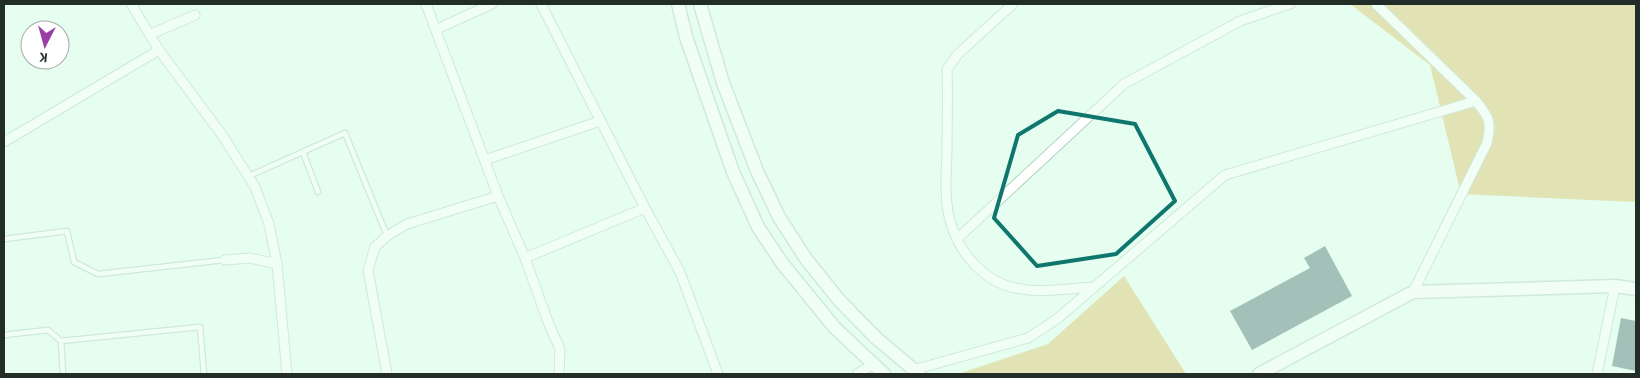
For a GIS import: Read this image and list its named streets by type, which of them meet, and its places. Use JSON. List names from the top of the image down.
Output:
{
  "north": "bottom"
}
